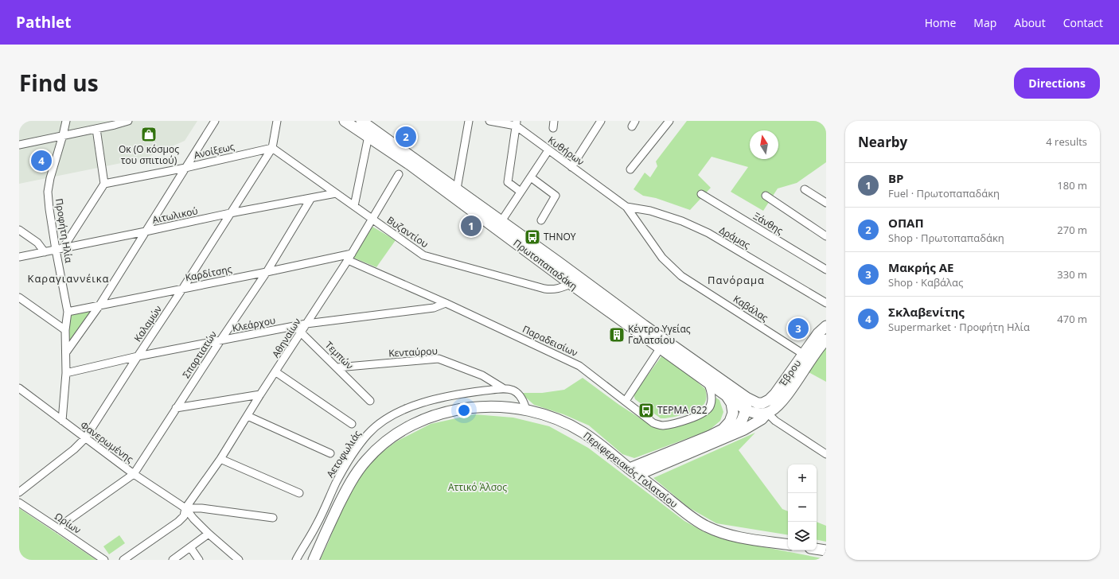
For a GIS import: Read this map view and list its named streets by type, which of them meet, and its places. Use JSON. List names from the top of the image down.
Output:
{
  "streets": {
    "main road": ["Πρωτοπαπαδάκη", "Έβρου", "Περιφερειακός Γαλατσίου"],
    "street": [
      "Ανοίξεως",
      "Κυθήρων",
      "Αιτωλικού",
      "Ξάνθης",
      "Προφήτη Ηλία",
      "Βυζαντίου",
      "Δράμας",
      "Καρδίτσης",
      "Καβάλας",
      "Καλαμών",
      "Κλεάρχου",
      "Αθηναίων",
      "Παραδεισίων",
      "Κενταύρου",
      "Σπαρτιατών",
      "Τεμπών",
      "Φανερωμένης",
      "Αετοφωλιάς",
      "Ωρίων"
    ]
  },
  "crossings": [
    ["Ανοίξεως", "Βυζαντίου"],
    ["Ανοίξεως", "Καλαμών"],
    ["Κυθήρων", "Δράμας"],
    ["Κυθήρων", "Καβάλας"],
    ["Αιτωλικού", "Προφήτη Ηλία"],
    ["Αιτωλικού", "Βυζαντίου"],
    ["Αιτωλικού", "Καλαμών"],
    ["Αιτωλικού", "Σπαρτιατών"],
    ["Προφήτη Ηλία", "Καρδίτσης"],
    ["Προφήτη Ηλία", "Κλεάρχου"],
    ["Προφήτη Ηλία", "Φανερωμένης"],
    ["Βυζαντίου", "Πρωτοπαπαδάκη"],
    ["Βυζαντίου", "Καλαμών"],
    ["Βυζαντίου", "Αθηναίων"],
    ["Δράμας", "Καβάλας"],
    ["Πρωτοπαπαδάκη", "Παραδεισίων"],
    ["Πρωτοπαπαδάκη", "Έβρου"],
    ["Καρδίτσης", "Καλαμών"],
    ["Καρδίτσης", "Αθηναίων"],
    ["Καρδίτσης", "Παραδεισίων"],
    ["Καρδίτσης", "Σπαρτιατών"],
    ["Καβάλας", "Έβρου"],
    ["Καλαμών", "Κλεάρχου"],
    ["Καλαμών", "Φανερωμένης"],
    ["Κλεάρχου", "Αθηναίων"],
    ["Κλεάρχου", "Παραδεισίων"],
    ["Κλεάρχου", "Σπαρτιατών"],
    ["Κλεάρχου", "Τεμπών"],
    ["Αθηναίων", "Παραδεισίων"],
    ["Αθηναίων", "Τεμπών"],
    ["Αθηναίων", "Φανερωμένης"],
    ["Κενταύρου", "Τεμπών"],
    ["Κενταύρου", "Αετοφωλιάς"],
    ["Σπαρτιατών", "Φανερωμένης"],
    ["Έβρου", "Περιφερειακός Γαλατσίου"],
    ["Αετοφωλιάς", "Περιφερειακός Γαλατσίου"]
  ],
  "districts": ["Καραγιαννέικα", "Πανόραμα"],
  "parks": ["Αττικό Άλσος"],
  "places": {
    "shop": ["Οκ (Ο κόσμος του σπιτιού)"],
    "bus stop": ["ΤΗΝΟΥ", "ΤΕΡΜΑ 622"],
    "building": ["Κέντρο Υγείας Γαλατσίου"]
  },
  "north": "top",
  "page": {
    "header": "Pathlet",
    "nav": [
      "Home",
      "Map",
      "About",
      "Contact"
    ],
    "title": "Find us",
    "buttons": "Directions",
    "heading": ["Nearby", "4 results"],
    "pins": [
      "2",
      "4",
      "1",
      "3"
    ],
    "list": [
      {
        "mark": "1",
        "name": "BP",
        "note": "Fuel · Πρωτοπαπαδάκη",
        "value": "180 m"
      },
      {
        "mark": "2",
        "name": "ΟΠΑΠ",
        "note": "Shop · Πρωτοπαπαδάκη",
        "value": "270 m"
      },
      {
        "mark": "3",
        "name": "Μακρής ΑΕ",
        "note": "Shop · Καβάλας",
        "value": "330 m"
      },
      {
        "mark": "4",
        "name": "Σκλαβενίτης",
        "note": "Supermarket · Προφήτη Ηλία",
        "value": "470 m"
      }
    ],
    "map_buttons": ["+", "−"]
  }
}
